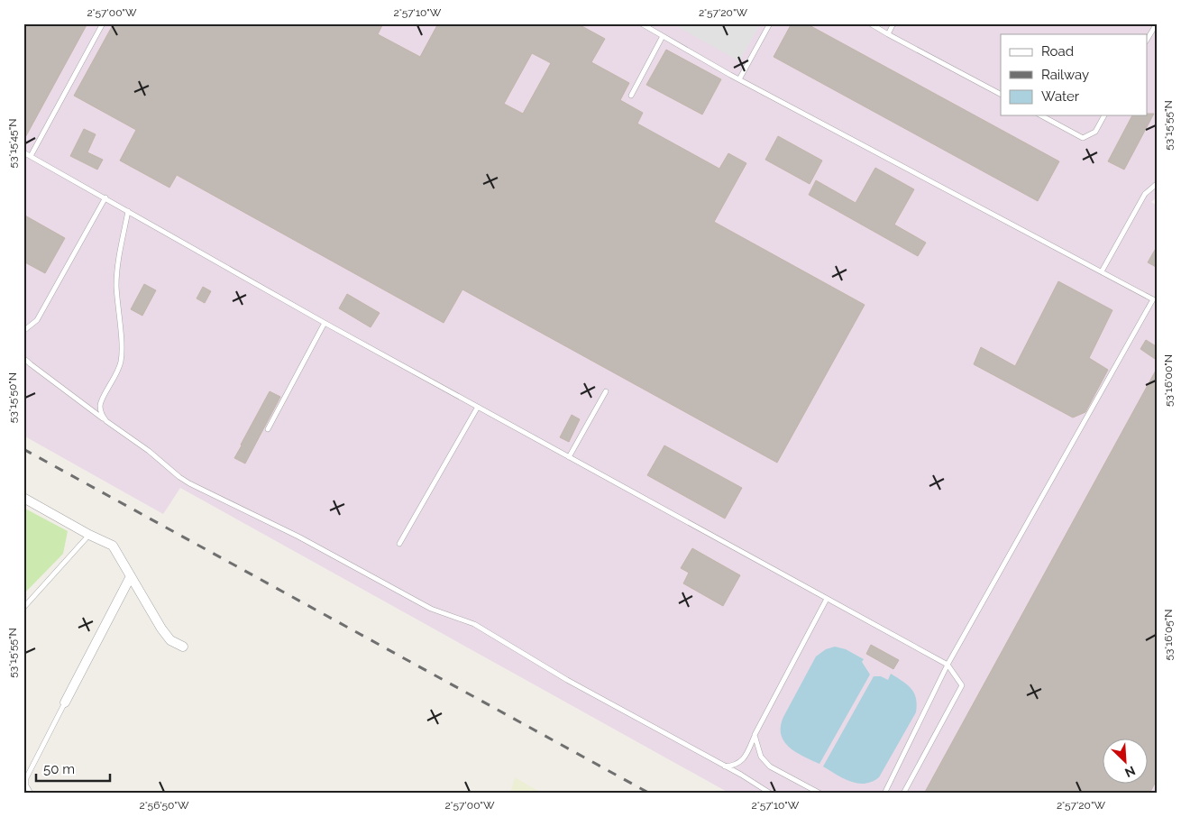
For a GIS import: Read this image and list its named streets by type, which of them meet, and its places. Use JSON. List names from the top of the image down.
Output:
{
  "legend": ["Road", "Railway", "Water"],
  "scale_bar": "50 m",
  "north": "bottom right",
  "coordinates": [
    "2°57'00\"W",
    "2°57'10\"W",
    "2°57'20\"W",
    "53°15'55\"N",
    "53°15'45\"N",
    "53°16'00\"N",
    "53°15'50\"N",
    "53°16'05\"N",
    "2°56'50\"W"
  ]
}
